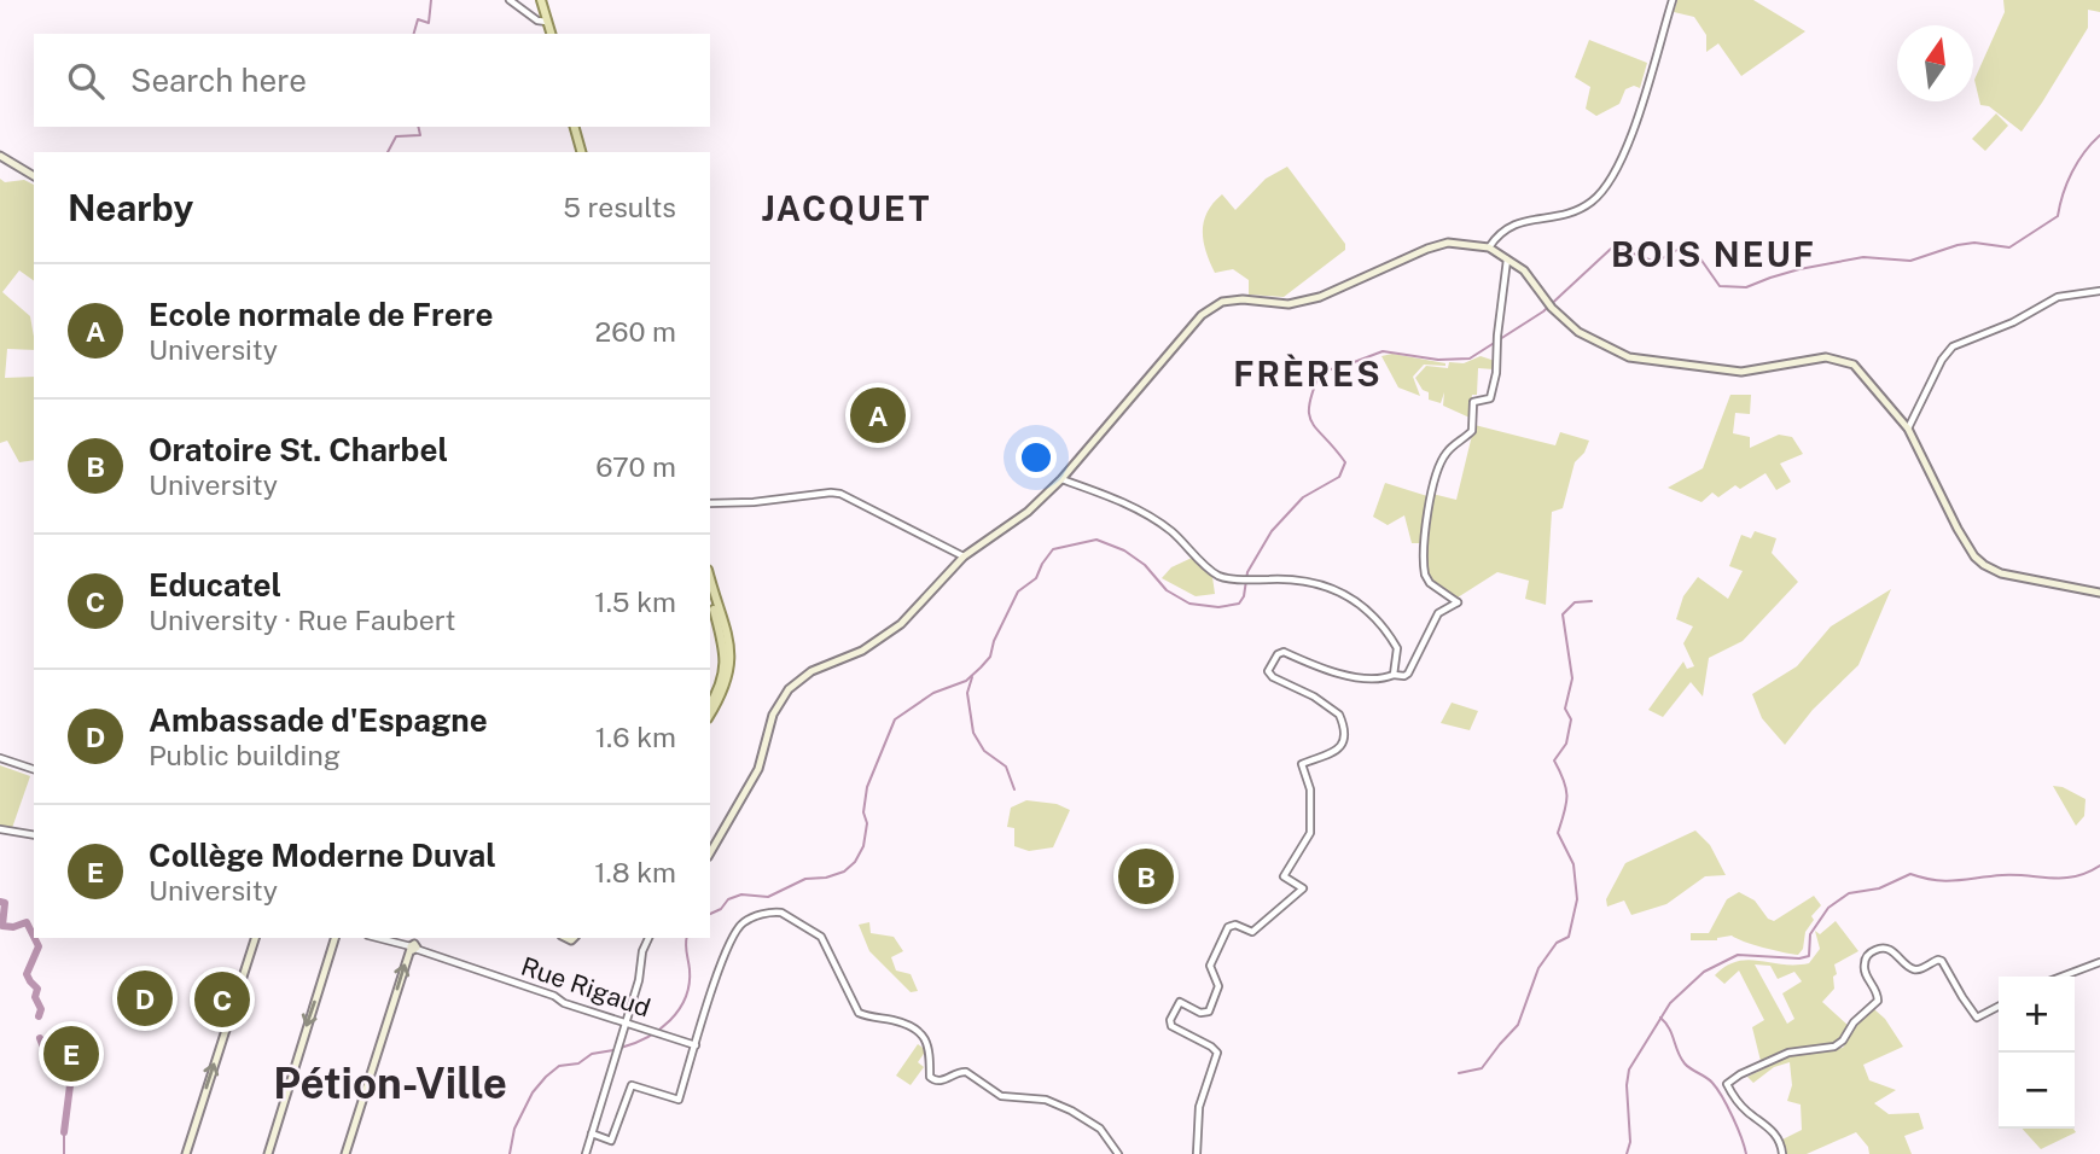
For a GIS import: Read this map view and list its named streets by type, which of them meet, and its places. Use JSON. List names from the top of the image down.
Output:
{
  "streets": {
    "street": ["Rue Rigaud"]
  },
  "districts": [
    "JACQUET",
    "BOIS NEUF",
    "FRÈRES",
    "Pétion-Ville"
  ],
  "north": "top",
  "page": {
    "search": "Search here",
    "heading": ["Nearby", "5 results"],
    "list": [
      {
        "mark": "A",
        "name": "Ecole normale de Frere",
        "note": "University",
        "value": "260 m"
      },
      {
        "mark": "B",
        "name": "Oratoire St. Charbel",
        "note": "University",
        "value": "670 m"
      },
      {
        "mark": "C",
        "name": "Educatel",
        "note": "University · Rue Faubert",
        "value": "1.5 km"
      },
      {
        "mark": "D",
        "name": "Ambassade d'Espagne",
        "note": "Public building",
        "value": "1.6 km"
      },
      {
        "mark": "E",
        "name": "Collège Moderne Duval",
        "note": "University",
        "value": "1.8 km"
      }
    ],
    "pins": [
      "A",
      "B",
      "D",
      "C",
      "E"
    ],
    "map_buttons": ["+", "−"]
  }
}
